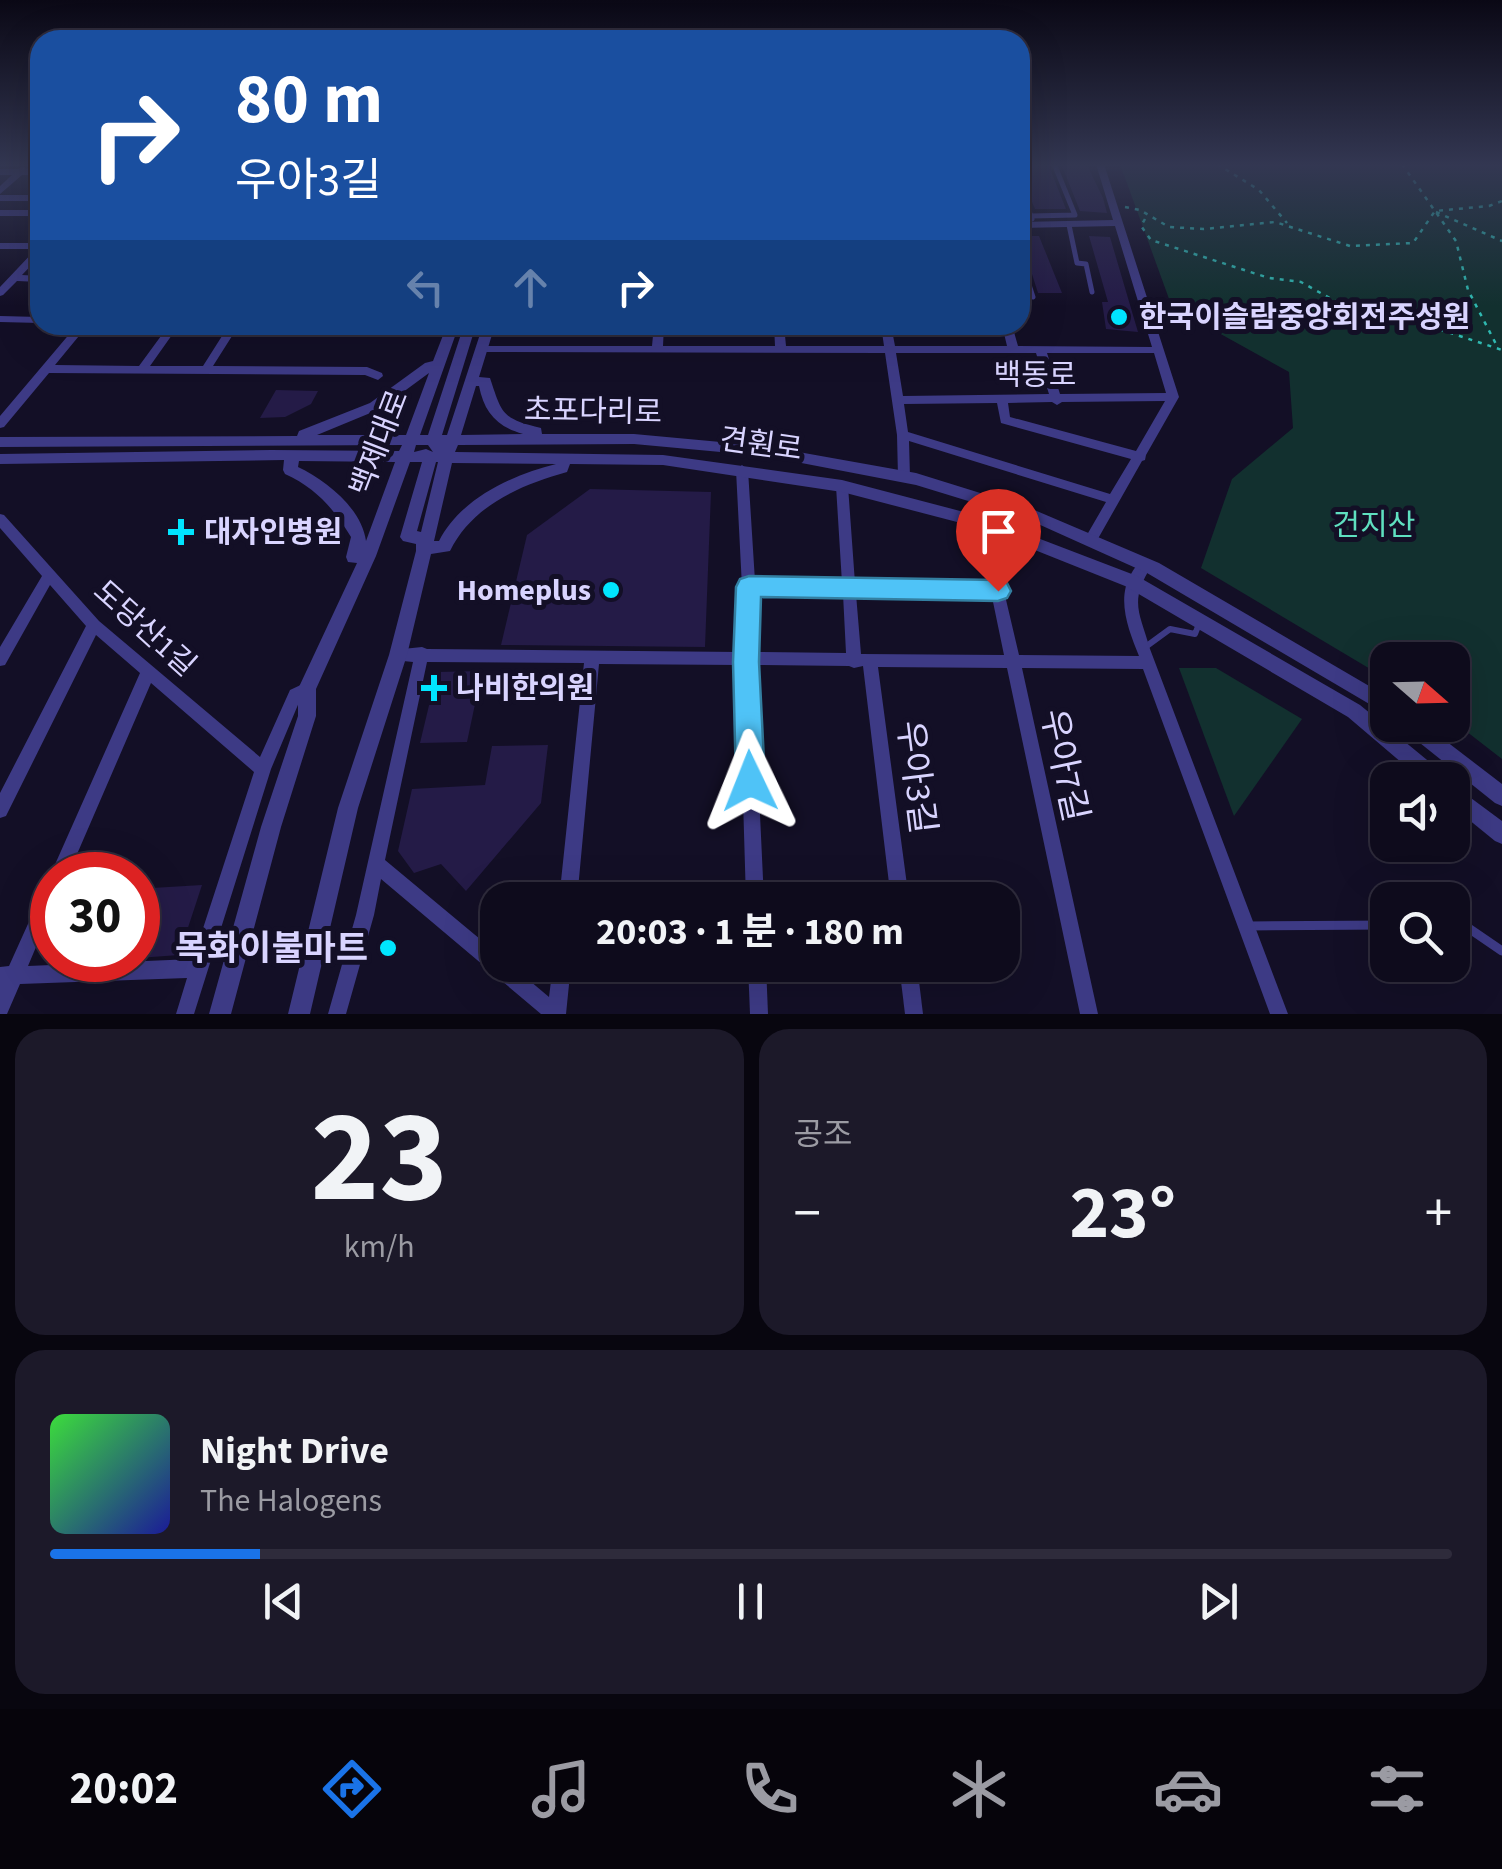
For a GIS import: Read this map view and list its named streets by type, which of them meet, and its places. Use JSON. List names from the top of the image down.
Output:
{
  "streets": {
    "street": [
      "백동로",
      "초포다리로",
      "백제대로",
      "견훤로",
      "도당산1길",
      "우아7길",
      "우아3길"
    ]
  },
  "crossings": [
    ["초포다리로", "백제대로"],
    ["초포다리로", "견훤로"],
    ["백제대로", "도당산1길"],
    ["견훤로", "우아3길"]
  ],
  "parks": ["건지산"],
  "places": {
    "other": ["한국이슬람중앙회전주성원", "Homeplus", "목화이불마트"],
    "health": ["대자인병원", "나비한의원"]
  },
  "north": "right",
  "page": {
    "turn": ["80 m", "우아3길"],
    "limit": "30",
    "trip": "20:03 · 1 분 · 180 m",
    "tile": [
      ["23", "km/h"],
      "공조"
    ],
    "heat": ["−", "23°", "+"],
    "song": ["Night Drive", "The Halogens"],
    "tabs": "20:02"
  }
}
